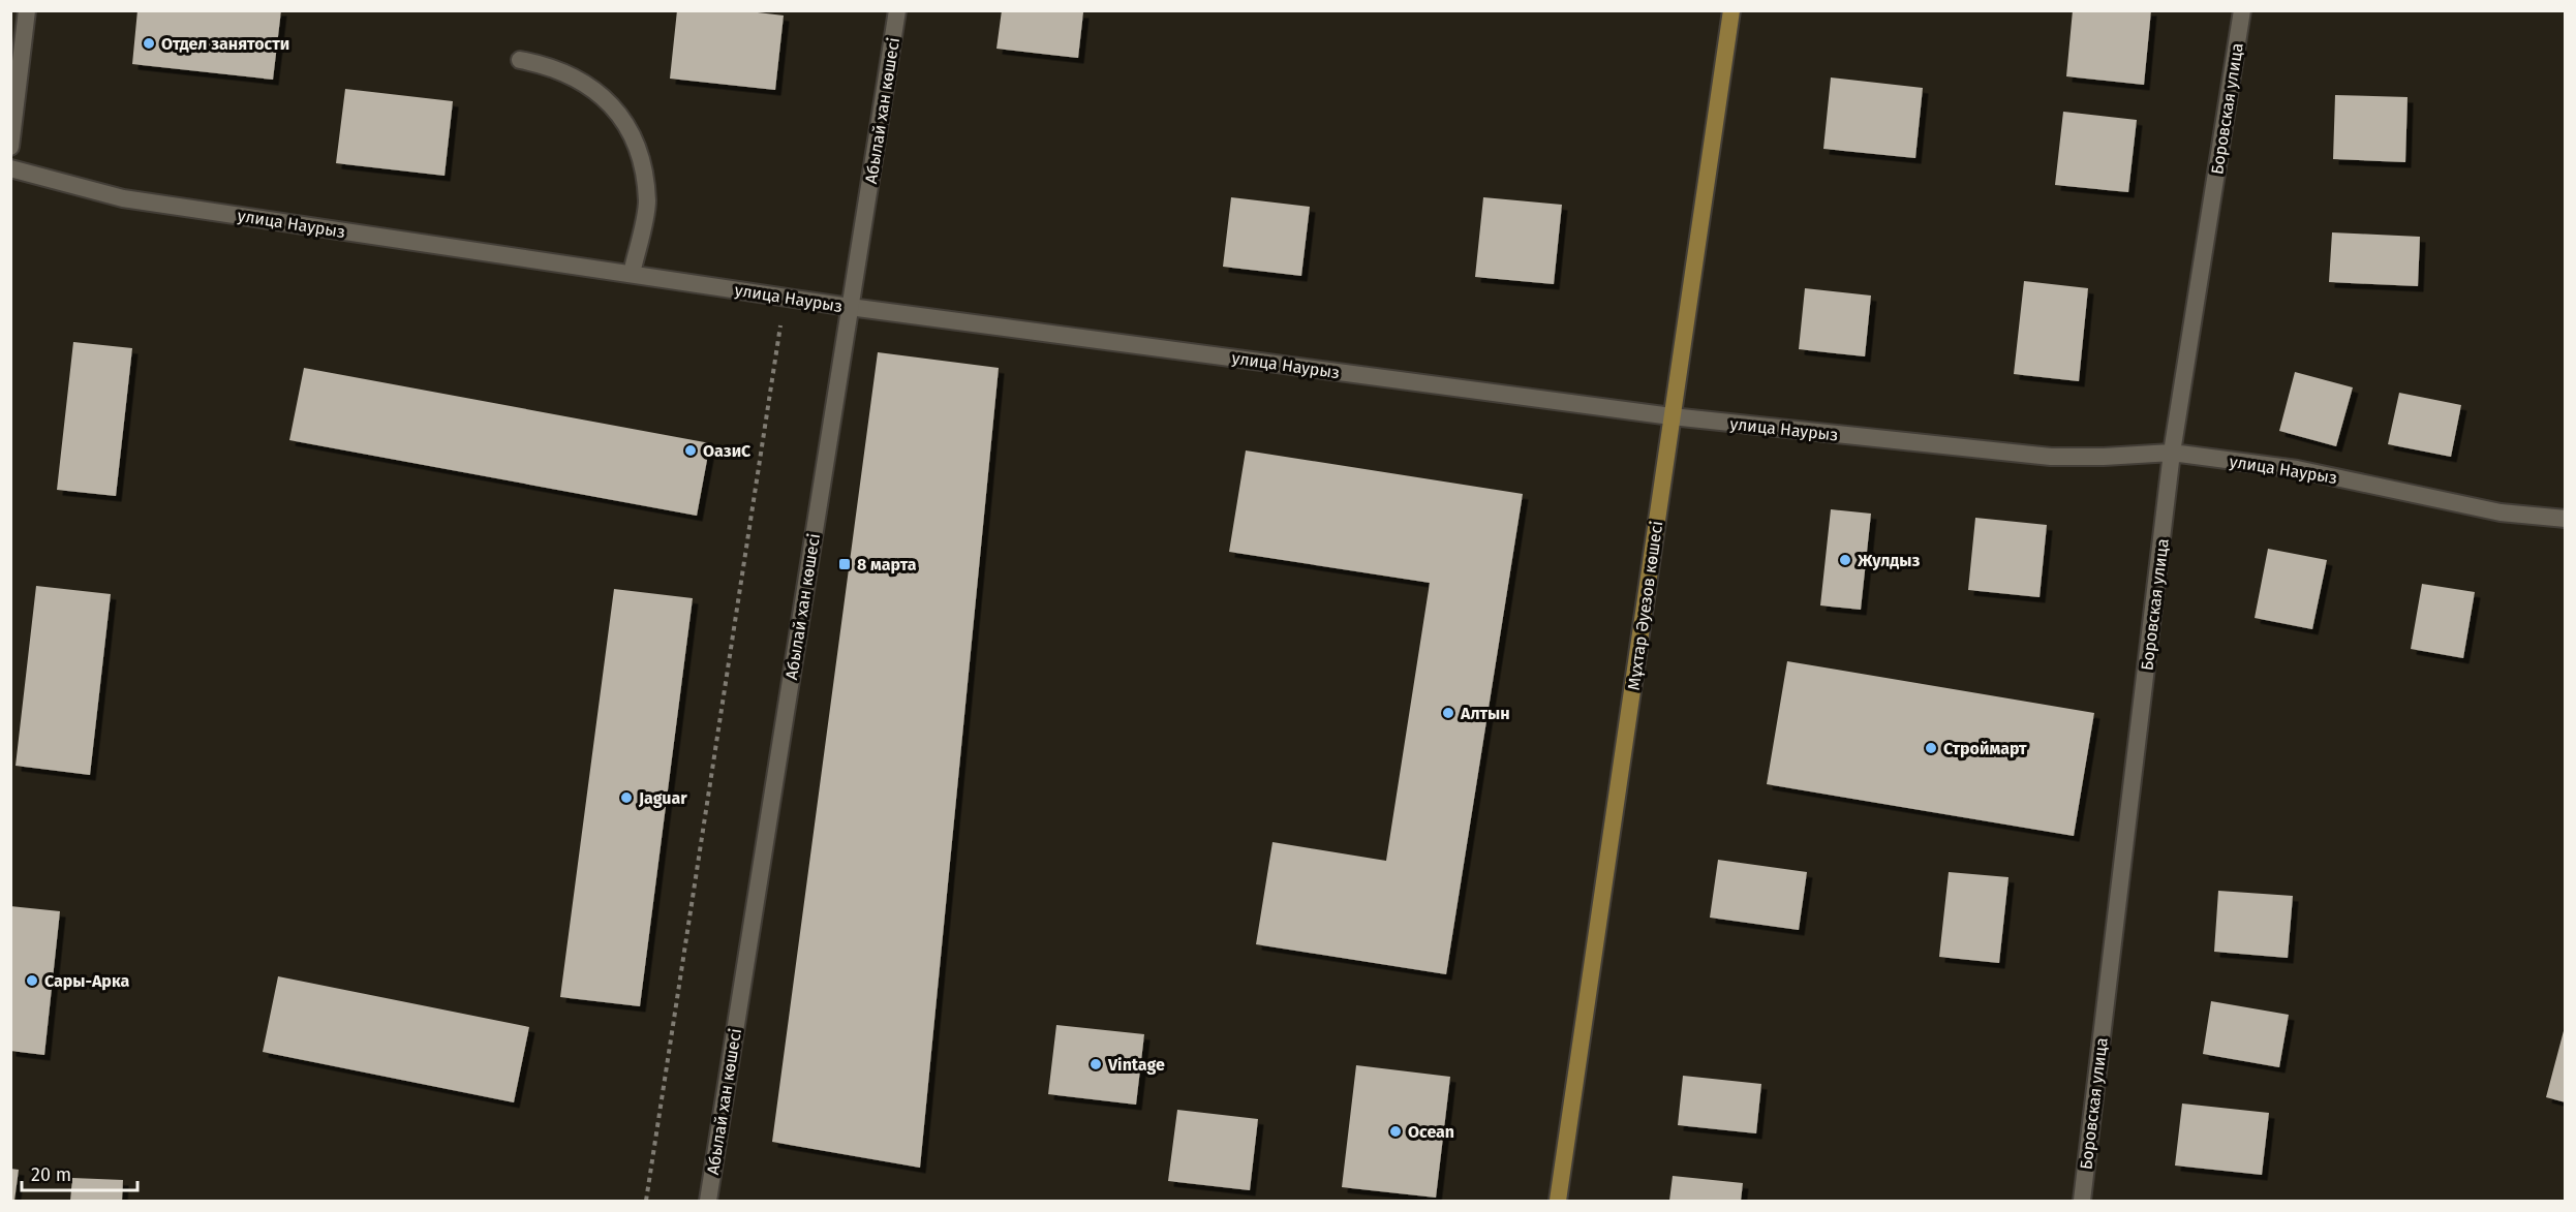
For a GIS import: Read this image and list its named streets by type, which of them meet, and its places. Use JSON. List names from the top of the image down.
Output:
{
  "streets": {
    "main road": ["Мұхтар Әуезов көшесі"],
    "street": ["Боровская улица", "Абылай хан көшесі", "улица Наурыз"]
  },
  "crossings": [
    ["Боровская улица", "улица Наурыз"],
    ["Абылай хан көшесі", "улица Наурыз"],
    ["улица Наурыз", "Мұхтар Әуезов көшесі"]
  ],
  "places": {
    "other": [
      "Отдел занятости",
      "ОазиС",
      "Жулдыз",
      "Алтын",
      "Строймарт",
      "Jaguar",
      "Сары-Арка",
      "Vintage",
      "Ocean"
    ],
    "transit": ["8 марта"]
  },
  "scale_bar": "20 m"
}
